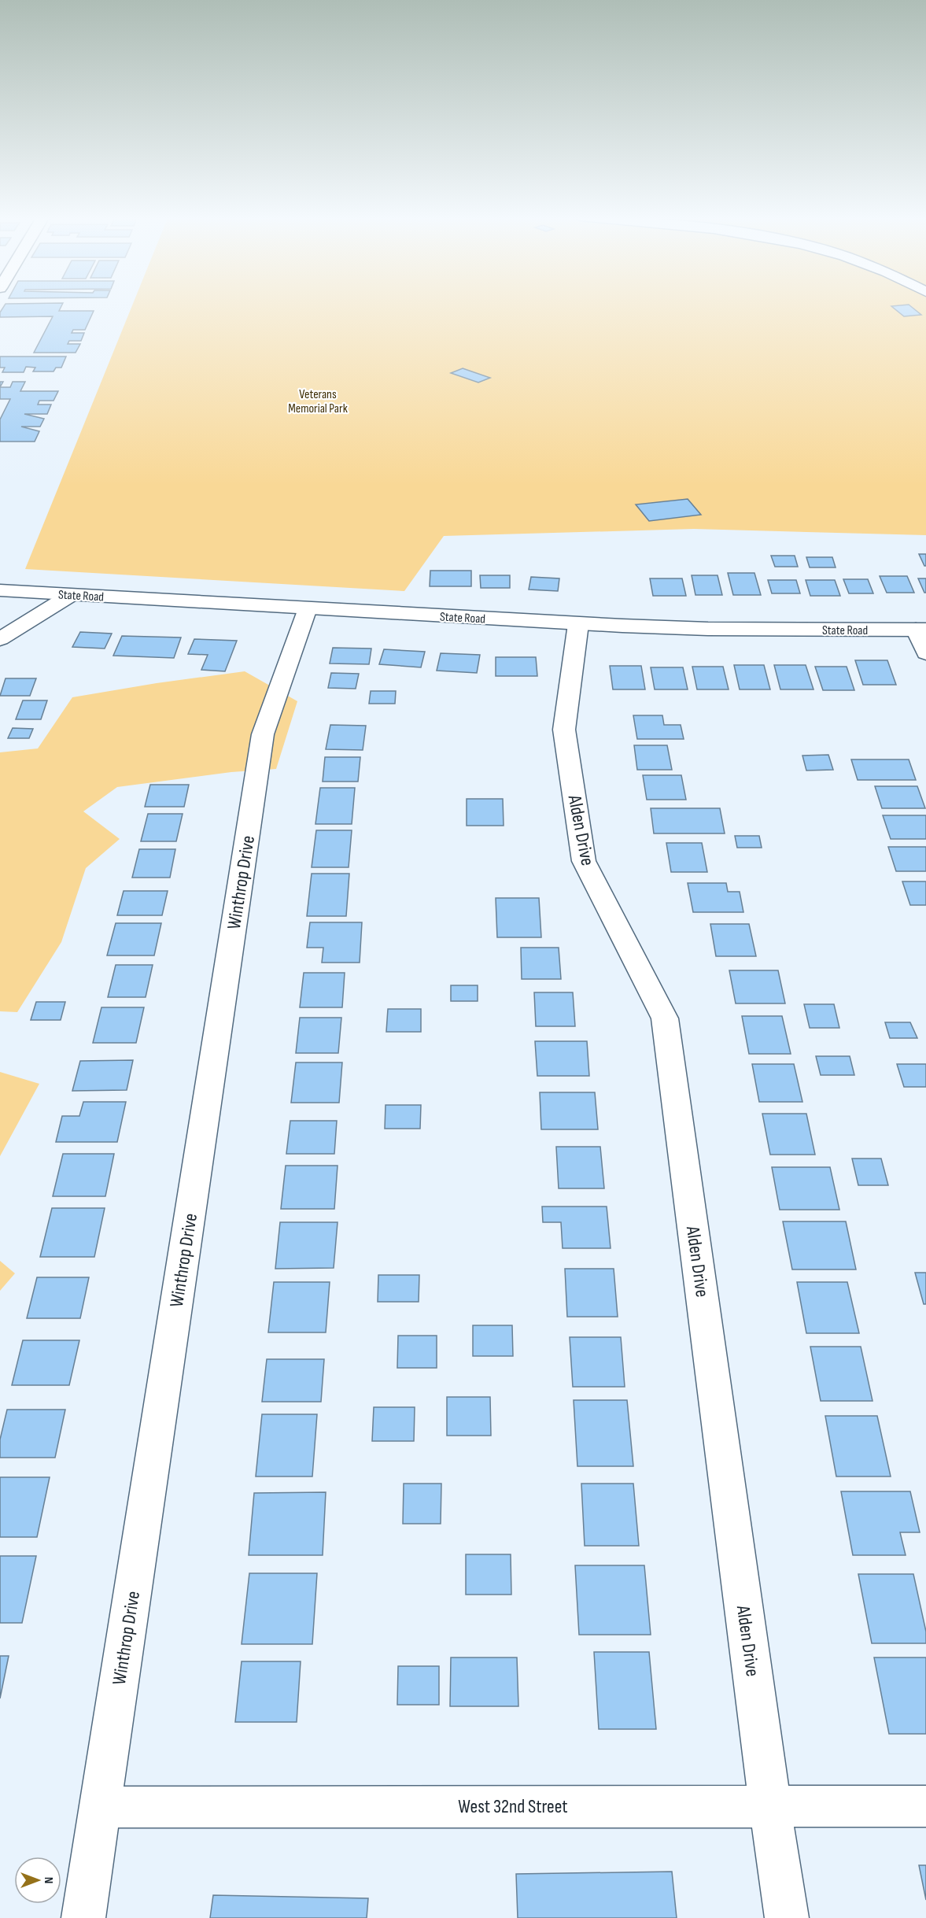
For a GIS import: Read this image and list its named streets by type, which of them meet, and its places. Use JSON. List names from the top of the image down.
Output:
{
  "streets": {
    "street": [
      "State Road",
      "Alden Drive",
      "Winthrop Drive",
      "West 32nd Street"
    ]
  },
  "crossings": [
    ["State Road", "Alden Drive"],
    ["State Road", "Winthrop Drive"],
    ["Alden Drive", "West 32nd Street"],
    ["Winthrop Drive", "West 32nd Street"]
  ],
  "parks": ["Veterans Memorial Park"],
  "north": "right"
}
